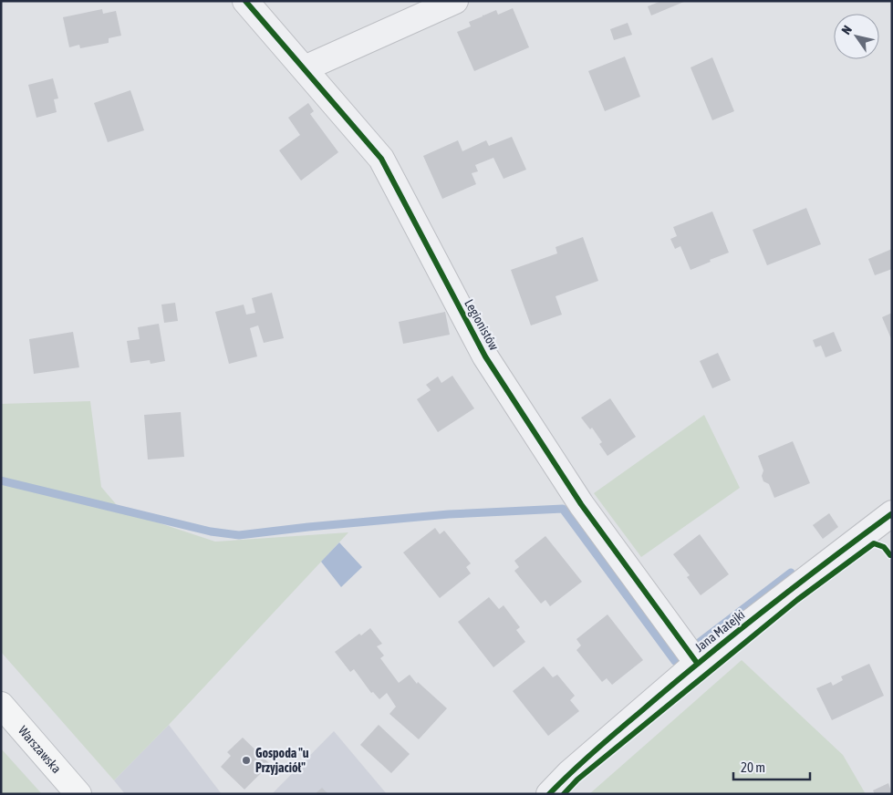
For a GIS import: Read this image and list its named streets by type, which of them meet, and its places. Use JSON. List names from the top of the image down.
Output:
{
  "streets": {
    "main road": ["Warszawska"],
    "street": ["Legionistów", "Jana Matejki"]
  },
  "crossings": [
    ["Legionistów", "Jana Matejki"]
  ],
  "places": ["Gospoda \"u Przyjaciół\""],
  "scale_bar": "20 m",
  "north": "top left"
}
